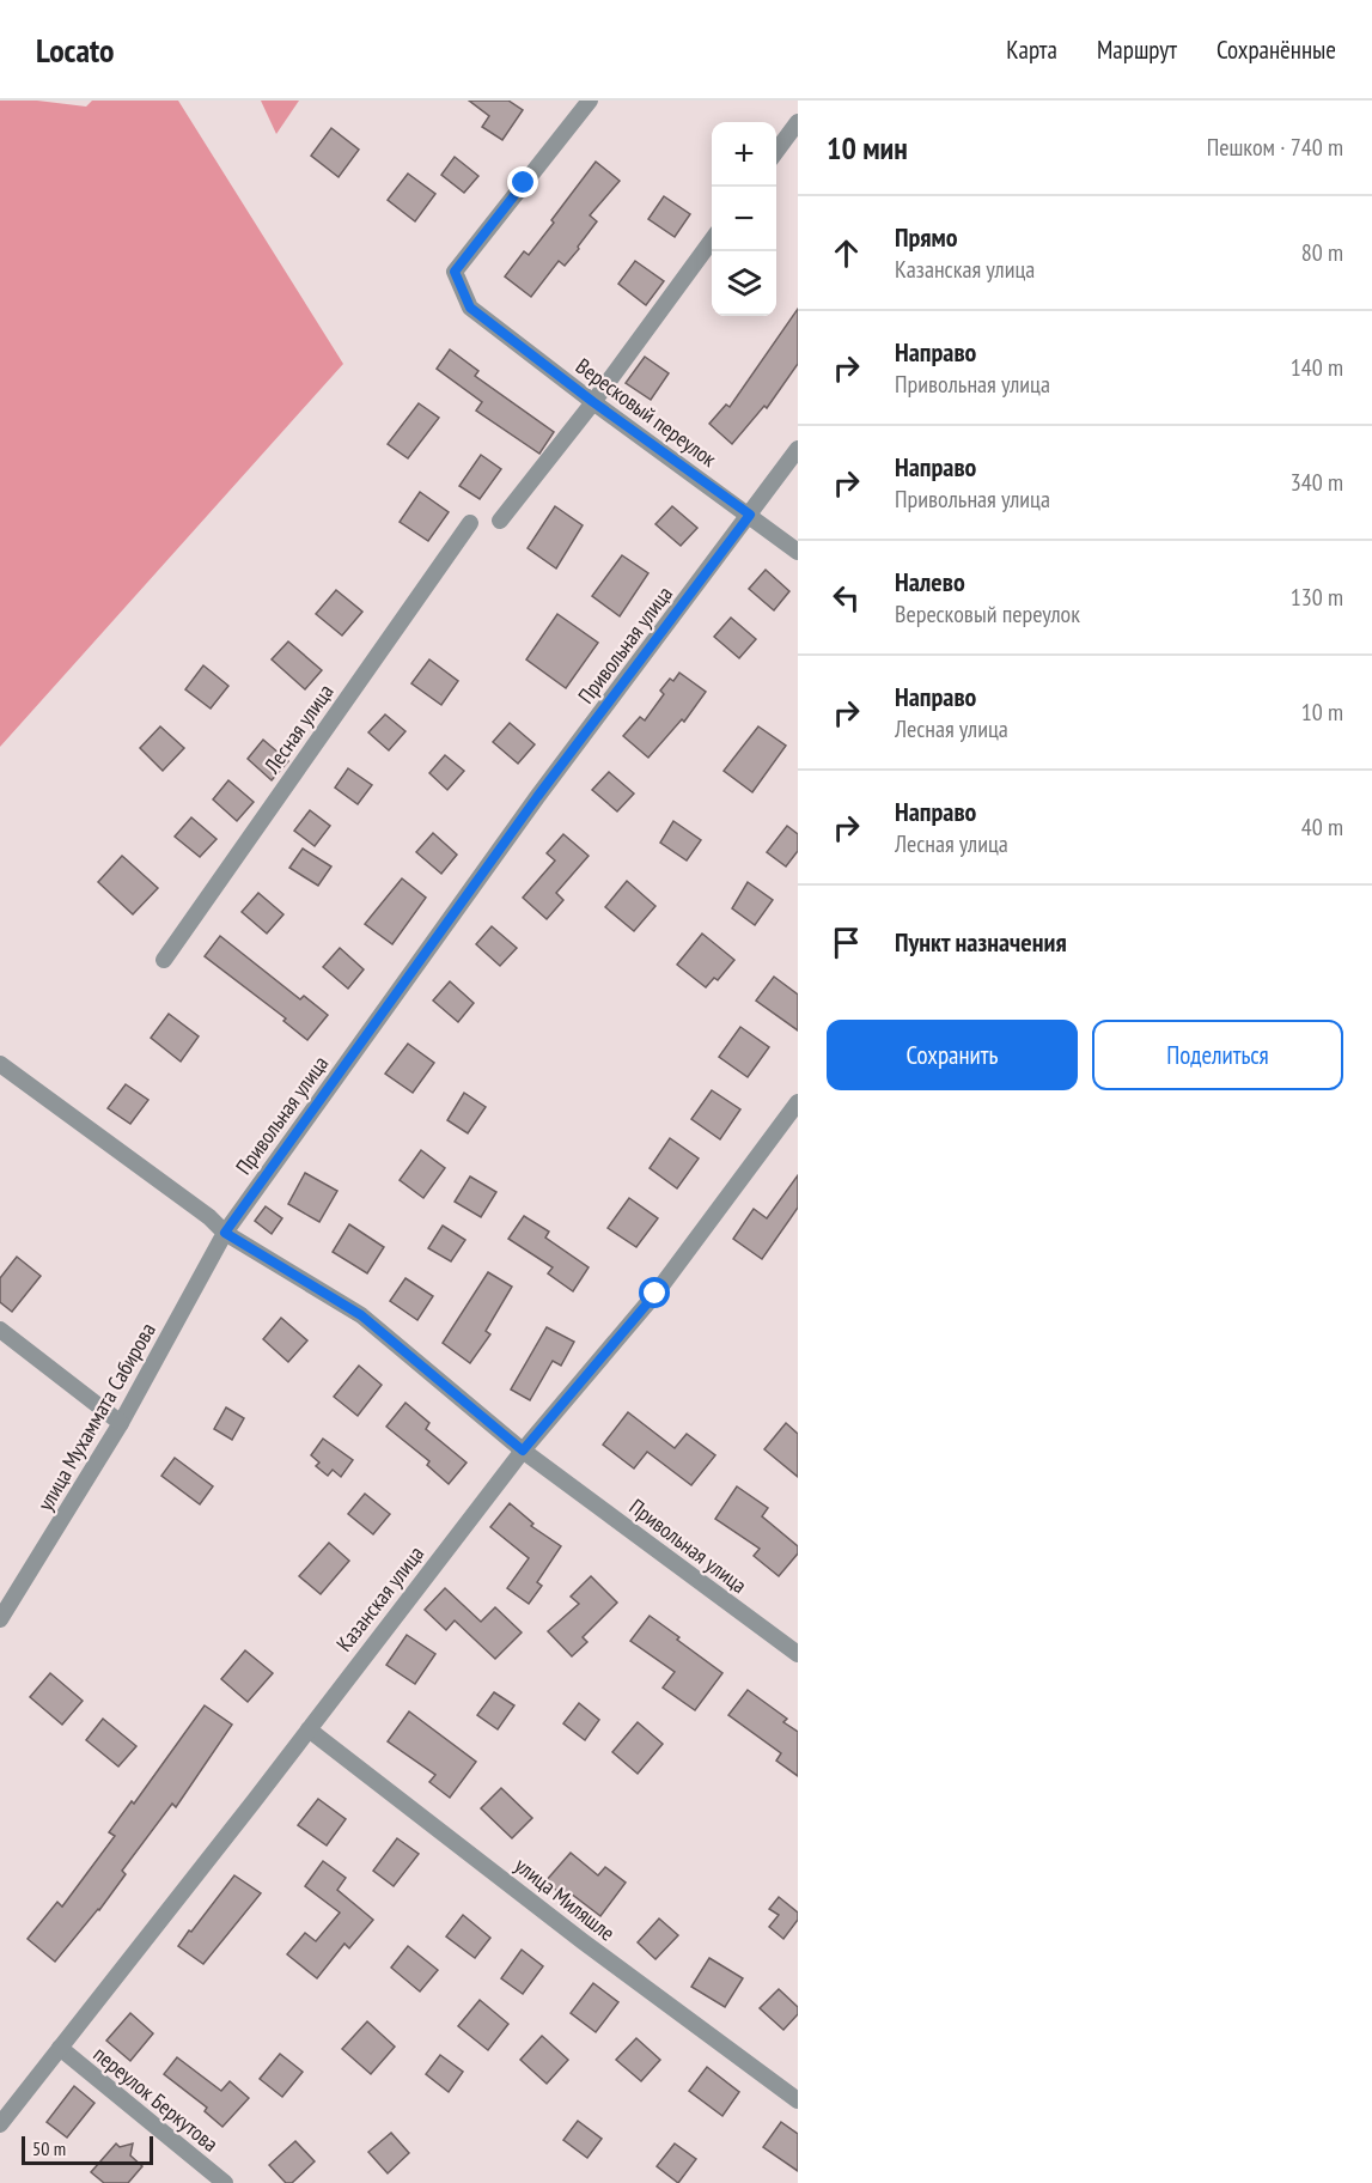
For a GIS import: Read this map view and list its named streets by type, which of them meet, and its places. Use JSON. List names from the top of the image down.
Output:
{
  "streets": {
    "street": [
      "Вересковый переулок",
      "Привольная улица",
      "Лесная улица",
      "улица Мухаммата Сабирова",
      "Казанская улица",
      "улица Миляшле",
      "переулок Беркутова"
    ]
  },
  "crossings": [
    ["Вересковый переулок", "Привольная улица"],
    ["Привольная улица", "улица Мухаммата Сабирова"],
    ["Привольная улица", "Казанская улица"],
    ["Казанская улица", "улица Миляшле"],
    ["Казанская улица", "переулок Беркутова"]
  ],
  "scale_bar": "50 m",
  "page": {
    "header": "Locato",
    "nav": ["Карта", "Маршрут", "Сохранённые"],
    "heading": ["10 мин", "Пешком · 740 m"],
    "map_buttons": ["+", "−"],
    "list": [
      ["Прямо", "Казанская улица", "80 m"],
      ["Направо", "Привольная улица", "140 m"],
      ["Направо", "Привольная улица", "340 m"],
      ["Налево", "Вересковый переулок", "130 m"],
      ["Направо", "Лесная улица", "10 m"],
      ["Направо", "Лесная улица", "40 m"],
      "Пункт назначения"
    ],
    "buttons": ["Сохранить", "Поделиться"],
    "scale": "50 m"
  }
}
